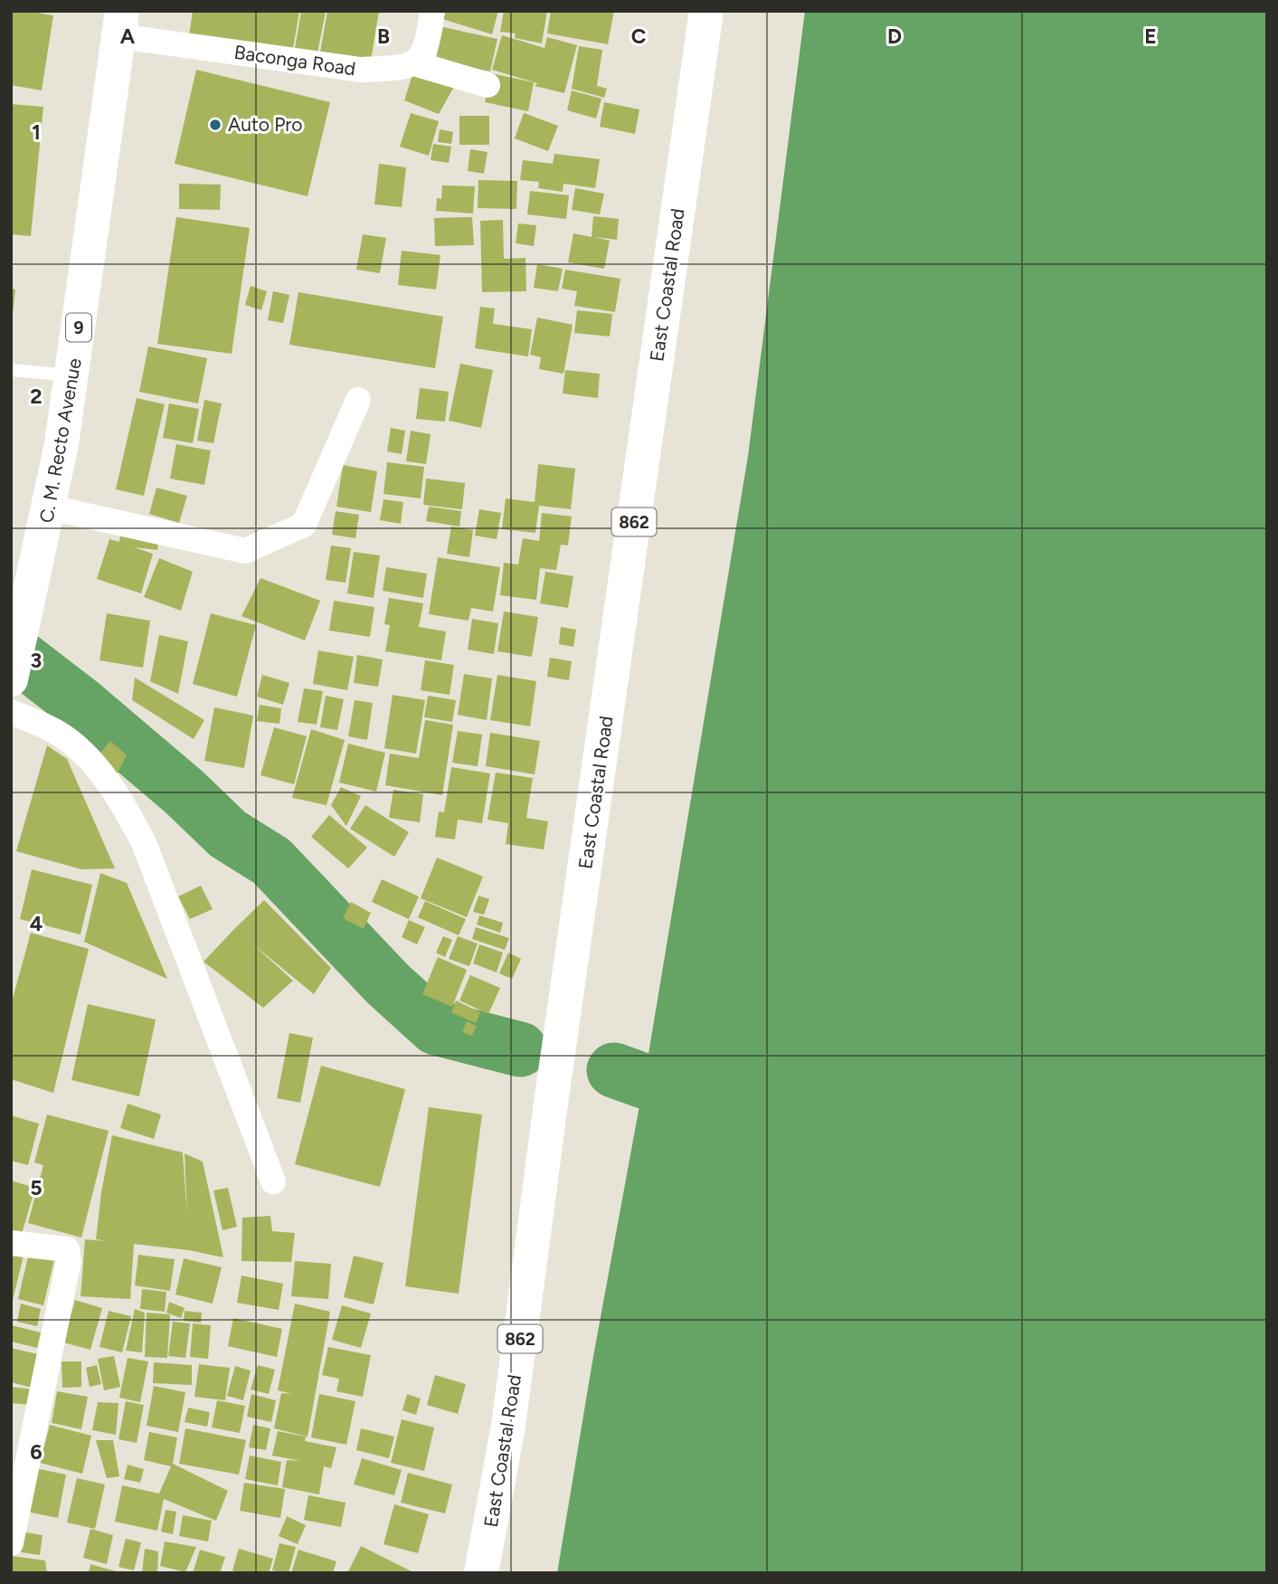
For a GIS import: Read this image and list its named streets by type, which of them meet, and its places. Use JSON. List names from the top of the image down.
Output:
{
  "streets": {
    "main road": [
      "East Coastal Road",
      "9",
      "C. M. Recto Avenue",
      "862"
    ],
    "street": ["Baconga Road"]
  },
  "crossings": [
    ["Baconga Road", "C. M. Recto Avenue"]
  ],
  "places": ["Auto Pro"],
  "grid": {
    "columns": [
      "A",
      "B",
      "C",
      "D",
      "E"
    ],
    "rows": [
      "1",
      "2",
      "3",
      "4",
      "5",
      "6"
    ]
  }
}
